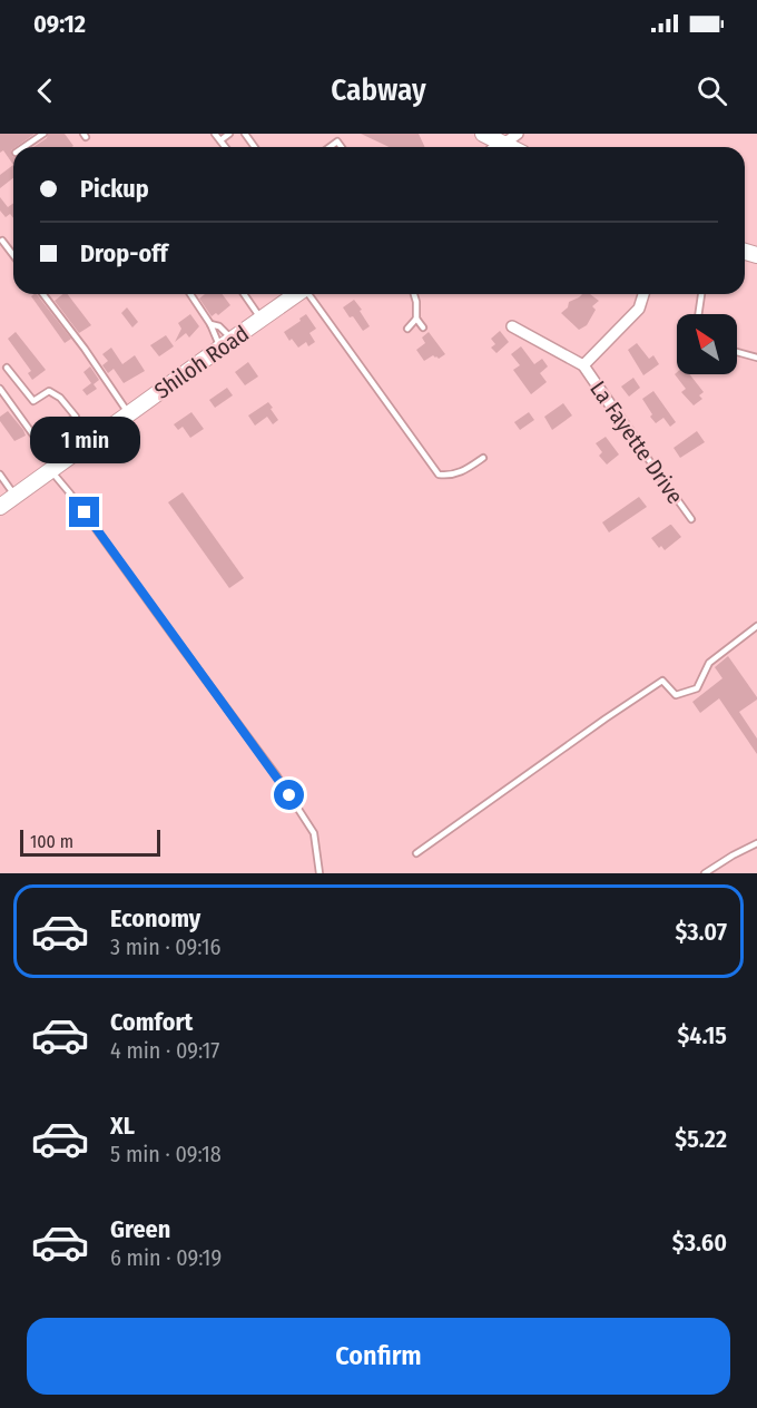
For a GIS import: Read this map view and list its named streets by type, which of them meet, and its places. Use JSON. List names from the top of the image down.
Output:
{
  "streets": {
    "main road": ["Shiloh Road"],
    "street": ["La Fayette Drive"]
  },
  "scale_bar": "100 m",
  "north": "top left",
  "page": {
    "status": "09:12",
    "header": "Cabway",
    "banner": ["Pickup", "Drop-off"],
    "bubble": "1 min",
    "scale": "100 m",
    "list": [
      {
        "name": "Economy",
        "note": "3 min · 09:16",
        "value": "$3.07"
      },
      {
        "name": "Comfort",
        "note": "4 min · 09:17",
        "value": "$4.15"
      },
      {
        "name": "XL",
        "note": "5 min · 09:18",
        "value": "$5.22"
      },
      {
        "name": "Green",
        "note": "6 min · 09:19",
        "value": "$3.60"
      }
    ],
    "buttons": "Confirm"
  }
}
